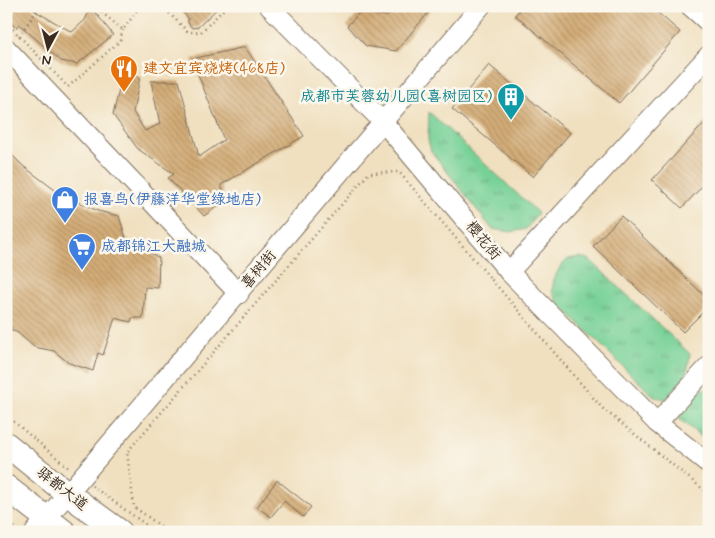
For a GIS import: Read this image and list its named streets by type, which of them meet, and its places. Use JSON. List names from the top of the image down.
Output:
{
  "streets": {
    "main road": ["驿都大道"],
    "street": ["樱花街", "喜树街"]
  },
  "crossings": [
    ["樱花街", "喜树街"],
    ["喜树街", "驿都大道"]
  ],
  "places": {
    "restaurant": ["建文宜宾烧烤(468店)"],
    "building": ["成都市芙蓉幼儿园(喜树园区)"],
    "shop": ["报喜鸟(伊藤洋华堂绿地店)"],
    "supermarket": ["成都锦江大融城"]
  },
  "north": "bottom"
}
